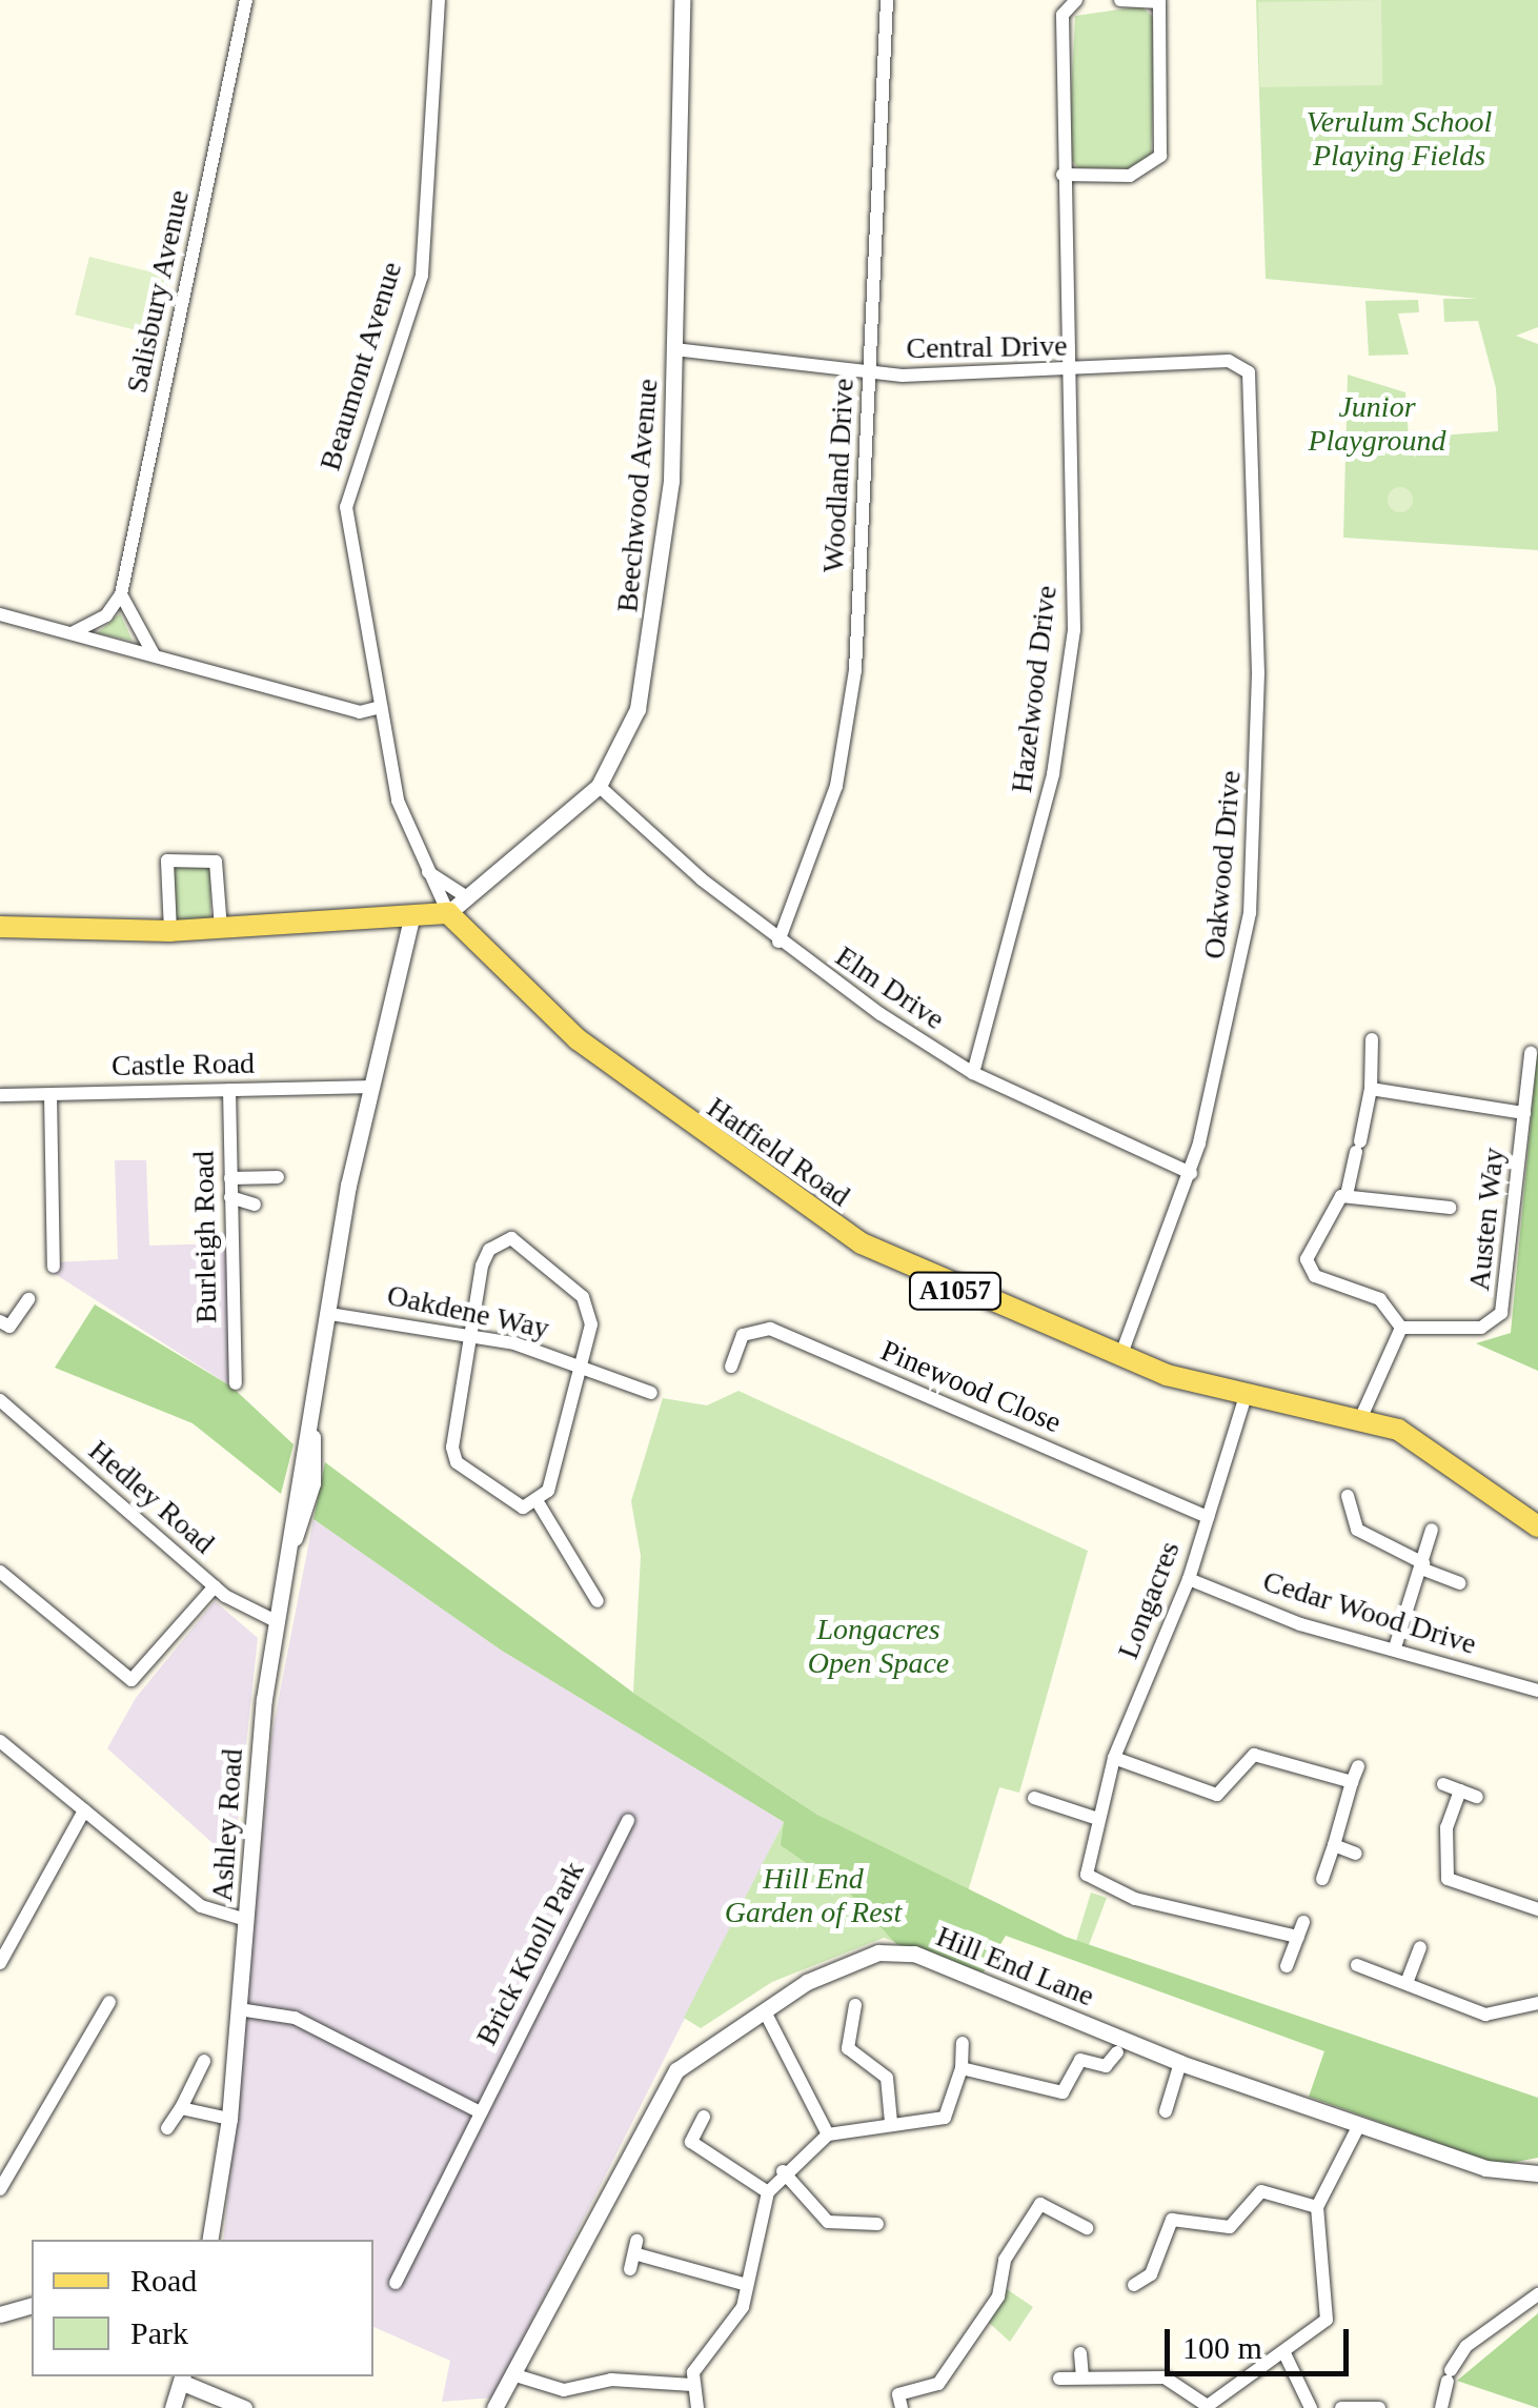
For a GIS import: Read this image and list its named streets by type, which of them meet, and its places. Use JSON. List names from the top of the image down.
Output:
{
  "streets": {
    "main road": ["Hatfield Road", "A1057"],
    "street": [
      "Salisbury Avenue",
      "Central Drive",
      "Beaumont Avenue",
      "Woodland Drive",
      "Beechwood Avenue",
      "Hazelwood Drive",
      "Oakwood Drive",
      "Elm Drive",
      "Castle Road",
      "Austen Way",
      "Burleigh Road",
      "Oakdene Way",
      "Pinewood Close",
      "Hedley Road",
      "Longacres",
      "Cedar Wood Drive",
      "Ashley Road",
      "Brick Knoll Park",
      "Hill End Lane"
    ]
  },
  "crossings": [
    ["Central Drive", "Woodland Drive"],
    ["Central Drive", "Beechwood Avenue"],
    ["Central Drive", "Hazelwood Drive"],
    ["Central Drive", "Oakwood Drive"],
    ["Beaumont Avenue", "Beechwood Avenue"],
    ["Beaumont Avenue", "Hatfield Road"],
    ["Woodland Drive", "Elm Drive"],
    ["Beechwood Avenue", "Elm Drive"],
    ["Beechwood Avenue", "Hatfield Road"],
    ["Hazelwood Drive", "Elm Drive"],
    ["Oakwood Drive", "Elm Drive"],
    ["Oakwood Drive", "Hatfield Road"],
    ["Castle Road", "Burleigh Road"],
    ["Castle Road", "Ashley Road"],
    ["Hatfield Road", "Longacres"],
    ["Oakdene Way", "Ashley Road"],
    ["Pinewood Close", "Longacres"],
    ["Hedley Road", "Ashley Road"],
    ["Longacres", "Cedar Wood Drive"]
  ],
  "parks": [
    "Verulum School Playing Fields",
    "Junior Playground",
    "Longacres Open Space",
    "Hill End Garden of Rest"
  ],
  "legend": ["Road", "Park"],
  "scale_bar": "100 m"
}
